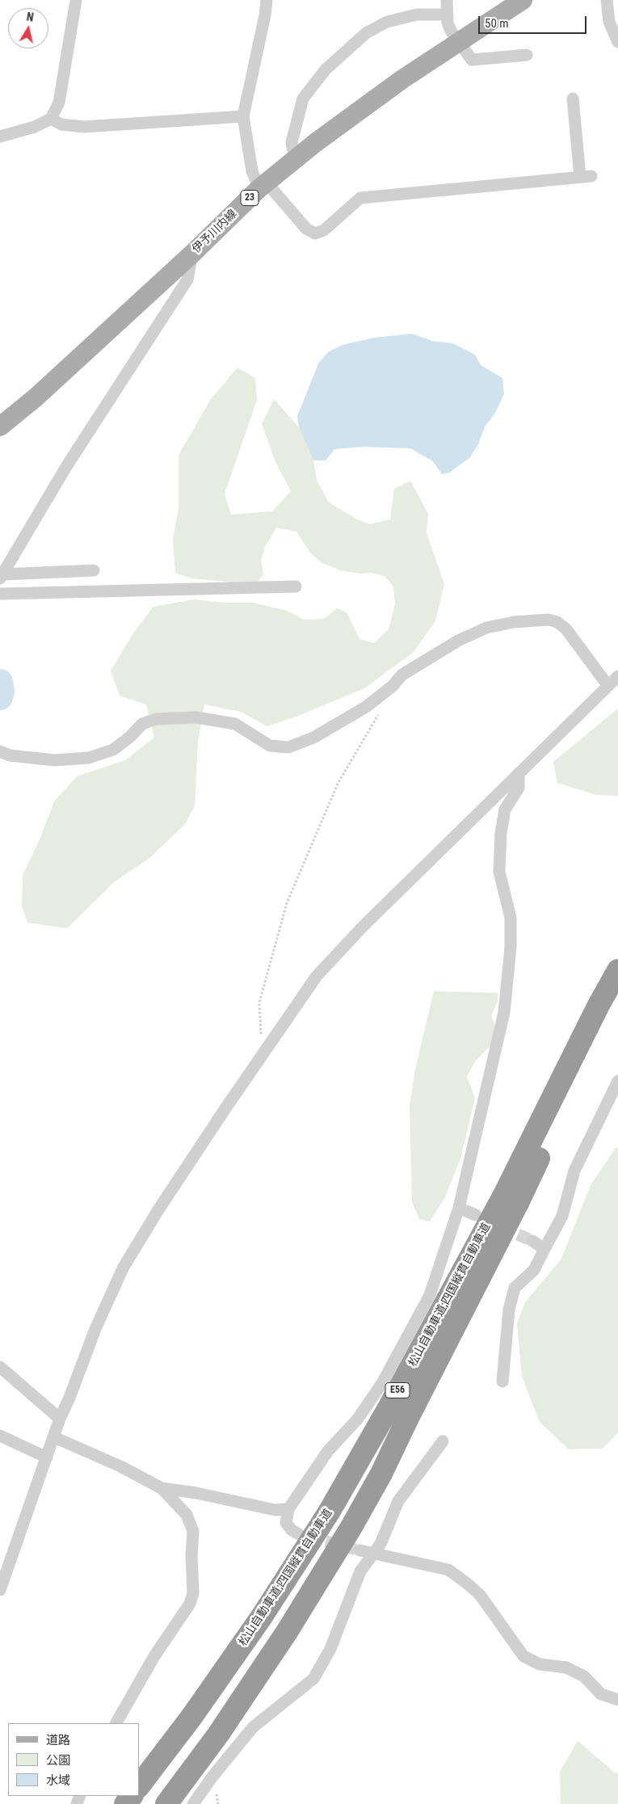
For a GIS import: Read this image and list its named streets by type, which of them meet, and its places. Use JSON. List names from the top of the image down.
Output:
{
  "streets": {
    "highway": ["松山自動車道;四国縦貫自動車道", "E56"],
    "main road": ["23", "伊予川内線"]
  },
  "legend": ["道路", "公園", "水域"],
  "scale_bar": "50 m",
  "north": "top"
}
